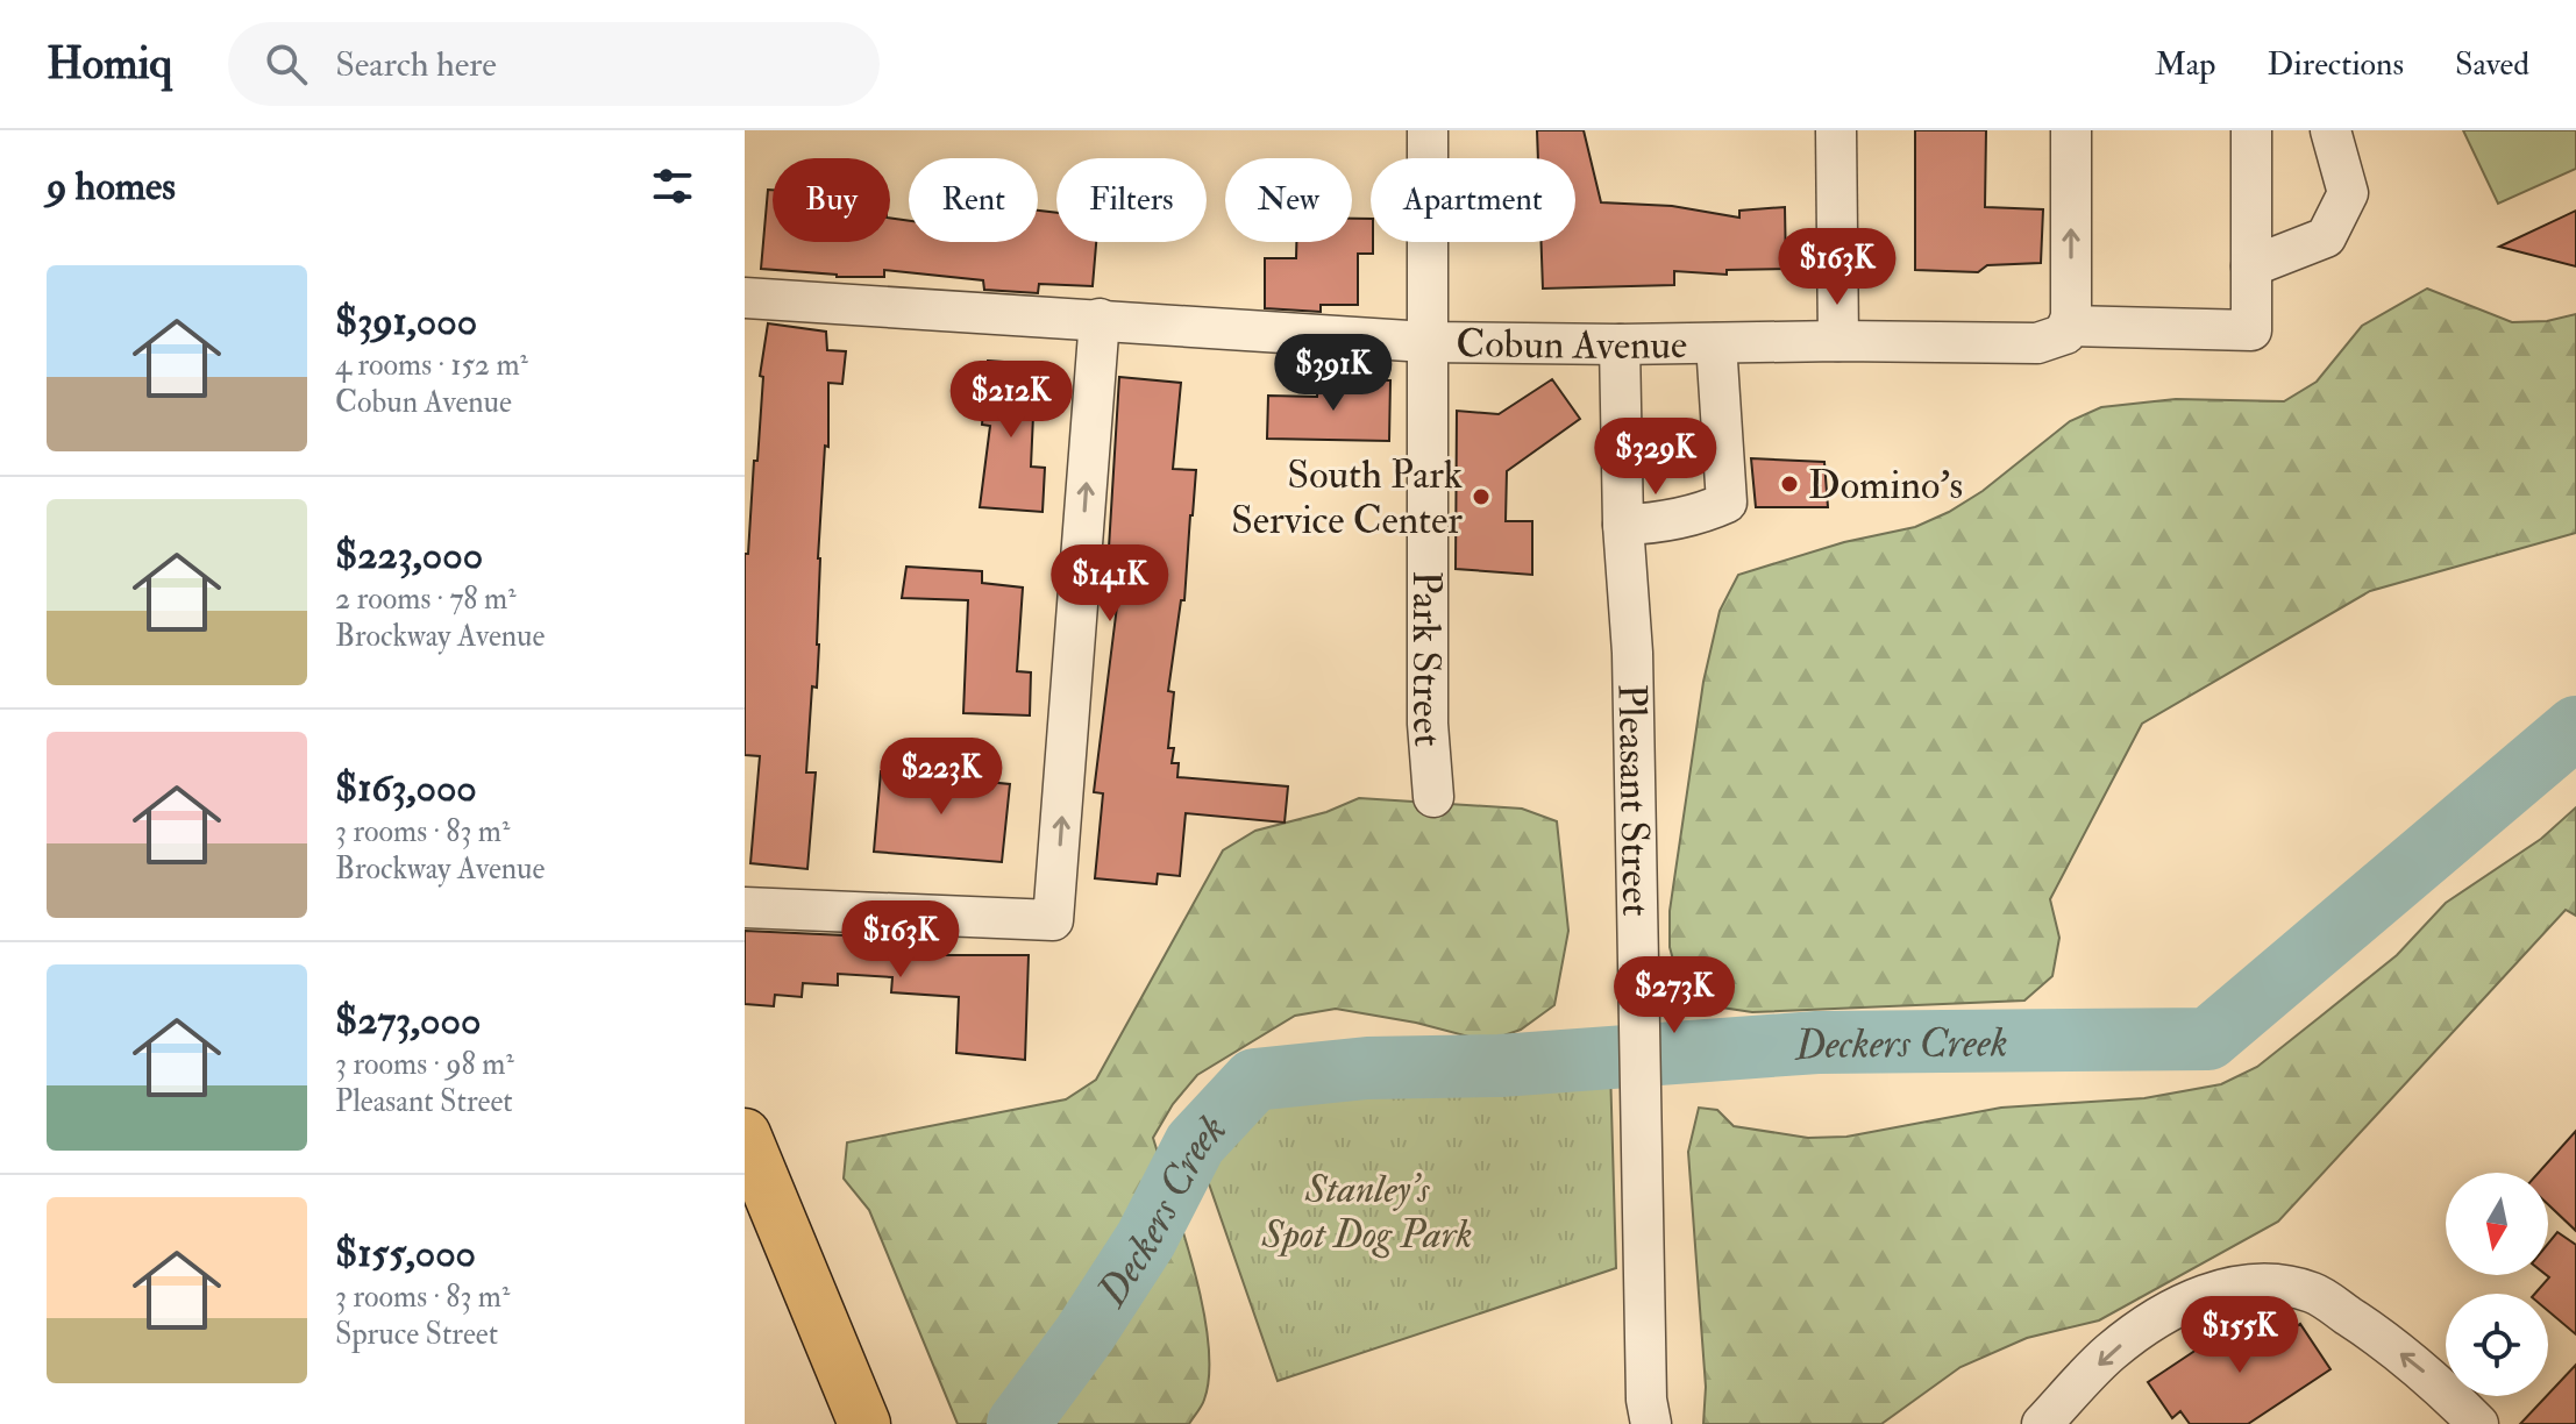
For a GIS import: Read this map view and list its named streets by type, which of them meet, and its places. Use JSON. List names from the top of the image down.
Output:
{
  "streets": {
    "street": ["Cobun Avenue", "Park Street", "Pleasant Street"]
  },
  "crossings": [
    ["Cobun Avenue", "Park Street"],
    ["Cobun Avenue", "Pleasant Street"]
  ],
  "water": ["Deckers Creek"],
  "parks": ["Stanley's Spot Dog Park"],
  "places": ["Domino's", "South Park Service Center"],
  "north": "bottom",
  "page": {
    "header": "Homiq",
    "search": "Search here",
    "nav": ["Map", "Directions", "Saved"],
    "heading": "9 homes",
    "chip": [
      "Buy",
      "Rent",
      "Filters",
      "New",
      "Apartment"
    ],
    "price": [
      "$163K",
      "$391K",
      "$212K",
      "$329K",
      "$141K",
      "$223K",
      "$163K",
      "$273K",
      "$155K"
    ],
    "list": [
      {
        "name": "$391,000",
        "note": "4 rooms · 152 m² · Cobun Avenue"
      },
      {
        "name": "$223,000",
        "note": "2 rooms · 78 m² · Brockway Avenue"
      },
      {
        "name": "$163,000",
        "note": "3 rooms · 83 m² · Brockway Avenue"
      },
      {
        "name": "$273,000",
        "note": "3 rooms · 98 m² · Pleasant Street"
      },
      {
        "name": "$155,000",
        "note": "3 rooms · 83 m² · Spruce Street"
      }
    ]
  }
}
